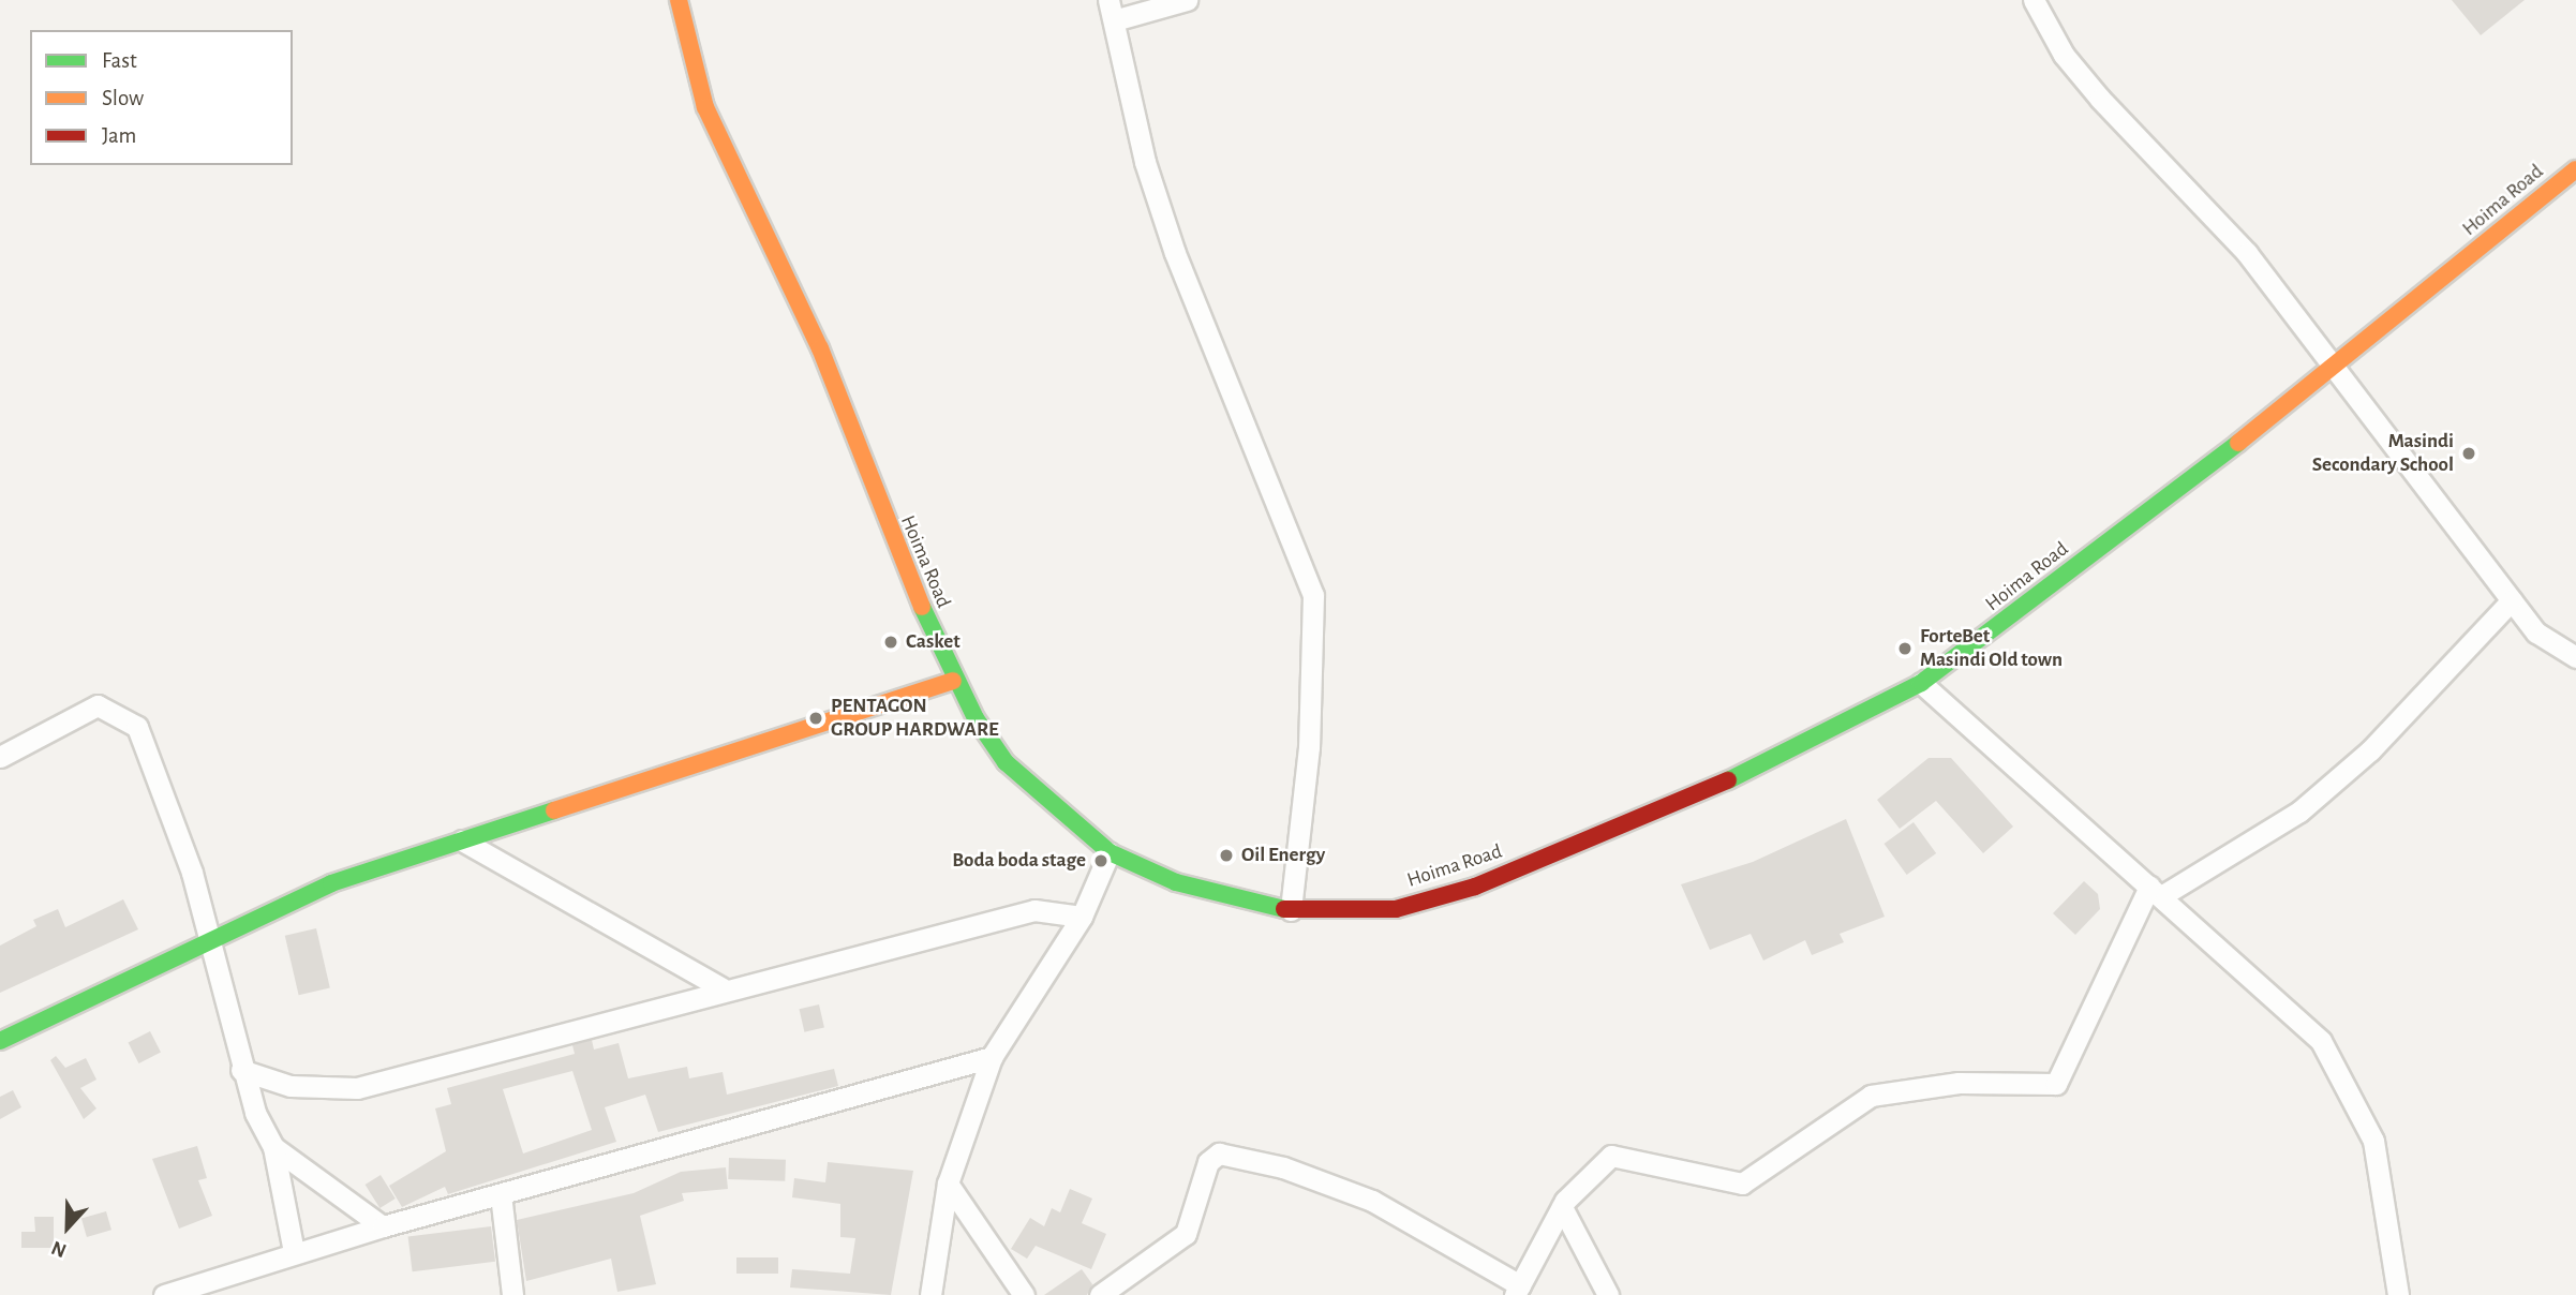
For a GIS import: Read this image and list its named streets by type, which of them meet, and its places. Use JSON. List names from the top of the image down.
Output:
{
  "streets": {
    "main road": ["Hoima Road"]
  },
  "places": [
    "Masindi Secondary School",
    "Casket",
    "ForteBet Masindi Old town",
    "PENTAGON GROUP HARDWARE",
    "Oil Energy",
    "Boda boda stage"
  ],
  "legend": ["Fast", "Slow", "Jam"],
  "north": "bottom"
}
